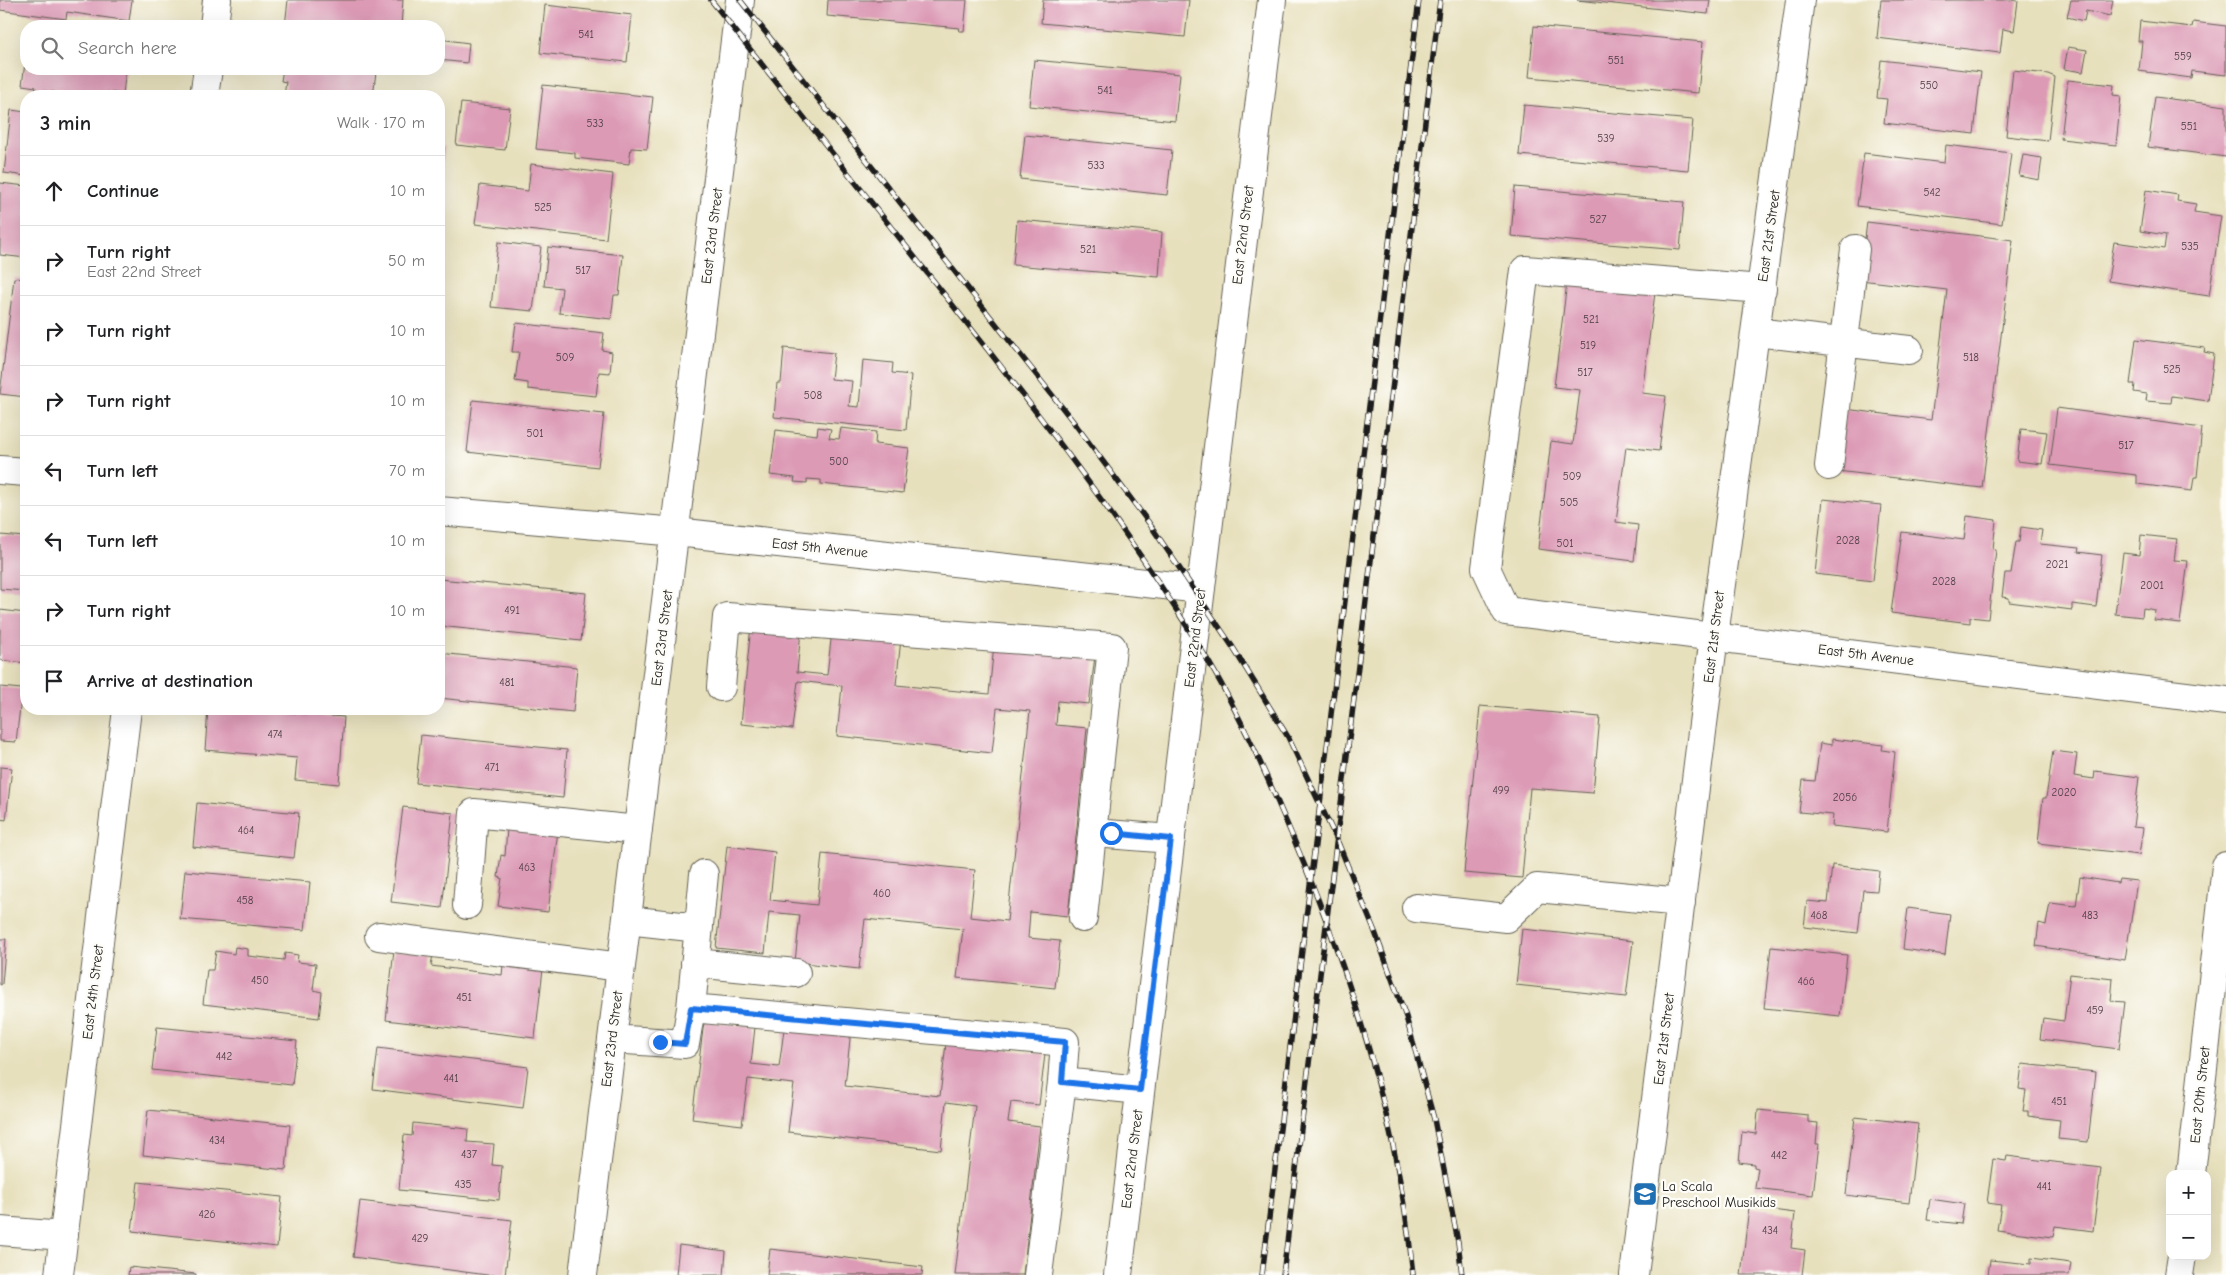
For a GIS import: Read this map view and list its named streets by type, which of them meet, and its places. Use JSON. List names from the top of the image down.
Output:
{
  "streets": {
    "street": [
      "East 22nd Street",
      "East 23rd Street",
      "East 21st Street",
      "East 5th Avenue",
      "East 24th Street",
      "East 20th Street"
    ]
  },
  "crossings": [
    ["East 22nd Street", "East 5th Avenue"],
    ["East 23rd Street", "East 5th Avenue"],
    ["East 21st Street", "East 5th Avenue"]
  ],
  "places": {
    "school or university": ["La Scala Preschool Musikids"]
  },
  "house_numbers": [
    "541",
    "559",
    "551",
    "550",
    "541",
    "533",
    "551",
    "539",
    "533",
    "542",
    "525",
    "527",
    "535",
    "521",
    "517",
    "521",
    "519",
    "509",
    "518",
    "525",
    "517",
    "508",
    "501",
    "517",
    "500",
    "509",
    "505",
    "2028",
    "501",
    "2021",
    "2028",
    "2001",
    "491",
    "481",
    "474",
    "471",
    "499",
    "2020",
    "2056",
    "464",
    "463",
    "460",
    "458",
    "468",
    "483",
    "450",
    "466",
    "451",
    "459",
    "442",
    "441",
    "451",
    "434",
    "437",
    "442",
    "435",
    "441",
    "426",
    "434",
    "429"
  ],
  "page": {
    "search": "Search here",
    "heading": ["3 min", "Walk · 170 m"],
    "list": [
      ["Continue", "10 m"],
      ["Turn right", "East 22nd Street", "50 m"],
      ["Turn right", "10 m"],
      ["Turn right", "10 m"],
      ["Turn left", "70 m"],
      ["Turn left", "10 m"],
      ["Turn right", "10 m"],
      "Arrive at destination"
    ],
    "map_buttons": ["+", "−"]
  }
}
